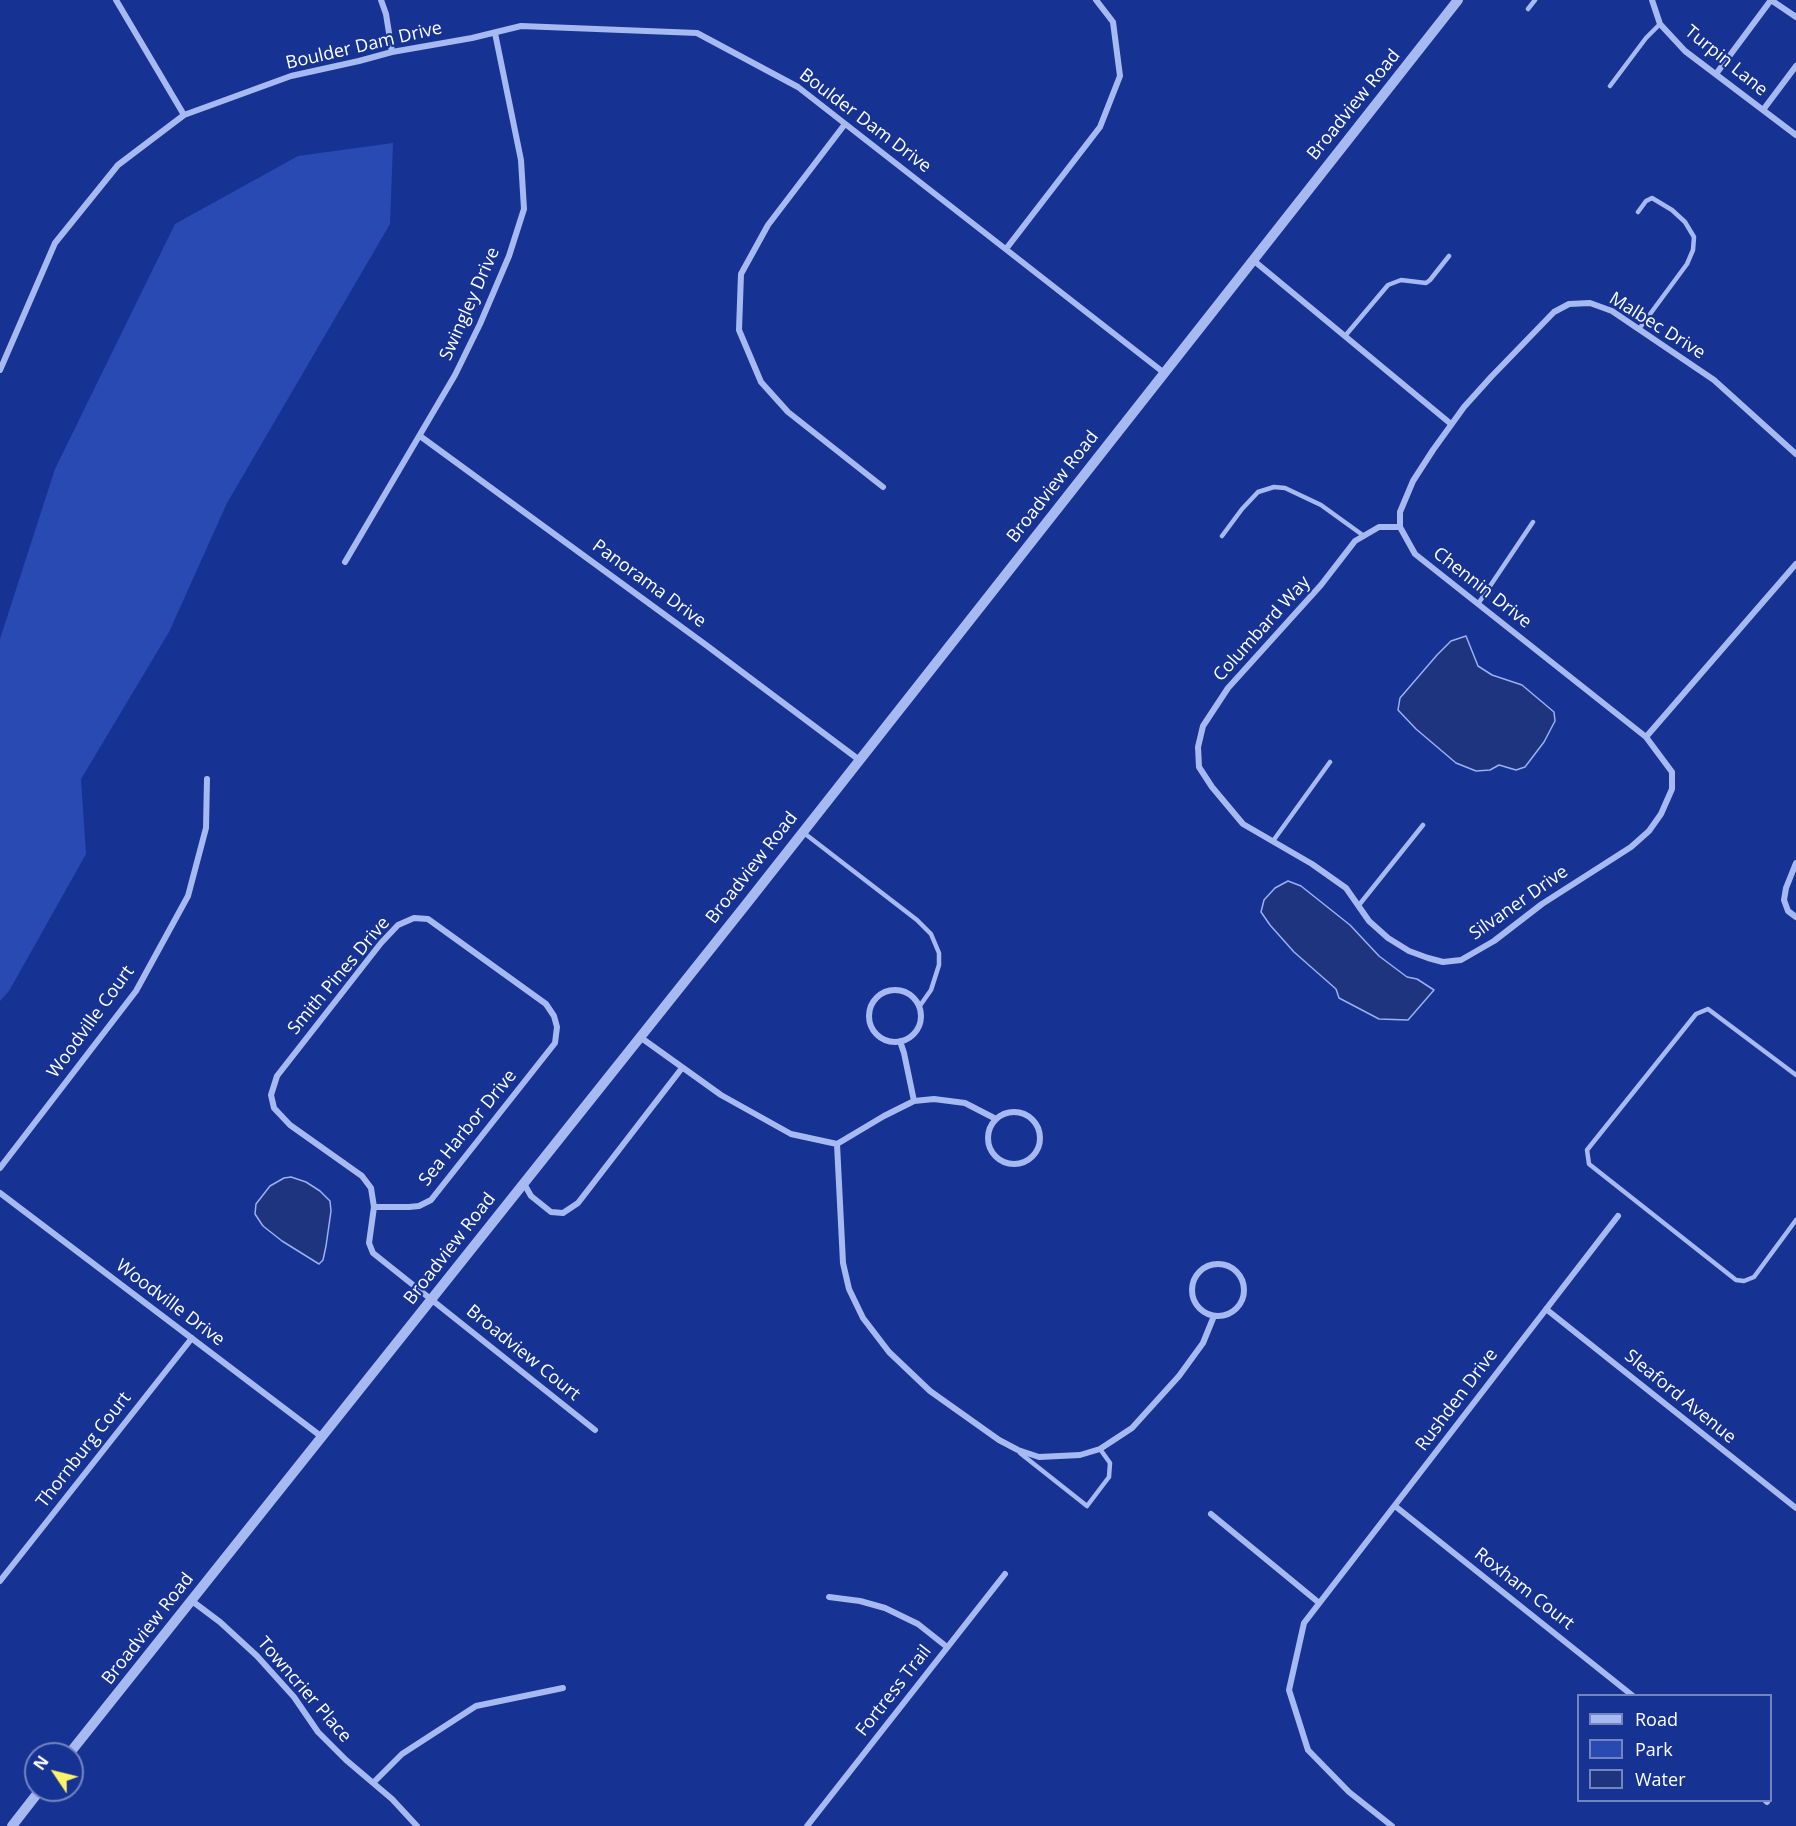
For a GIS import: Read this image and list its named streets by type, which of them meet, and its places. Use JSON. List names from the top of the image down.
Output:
{
  "streets": {
    "street": [
      "Boulder Dam Drive",
      "Turpin Lane",
      "Broadview Road",
      "Swingley Drive",
      "Malbec Drive",
      "Panorama Drive",
      "Chennin Drive",
      "Columbard Way",
      "Silvaner Drive",
      "Smith Pines Drive",
      "Woodville Court",
      "Sea Harbor Drive",
      "Woodville Drive",
      "Broadview Court",
      "Sleaford Avenue",
      "Rushden Drive",
      "Thornburg Court",
      "Roxham Court",
      "Towncrier Place",
      "Fortress Trail"
    ]
  },
  "crossings": [
    ["Boulder Dam Drive", "Broadview Road"],
    ["Boulder Dam Drive", "Swingley Drive"],
    ["Broadview Road", "Panorama Drive"],
    ["Broadview Road", "Woodville Drive"],
    ["Broadview Road", "Broadview Court"],
    ["Broadview Road", "Towncrier Place"],
    ["Swingley Drive", "Panorama Drive"],
    ["Chennin Drive", "Columbard Way"],
    ["Chennin Drive", "Silvaner Drive"],
    ["Columbard Way", "Silvaner Drive"],
    ["Smith Pines Drive", "Sea Harbor Drive"],
    ["Smith Pines Drive", "Broadview Court"],
    ["Sea Harbor Drive", "Broadview Court"],
    ["Woodville Drive", "Thornburg Court"],
    ["Sleaford Avenue", "Rushden Drive"],
    ["Rushden Drive", "Roxham Court"]
  ],
  "legend": ["Road", "Park", "Water"],
  "north": "top left"
}
